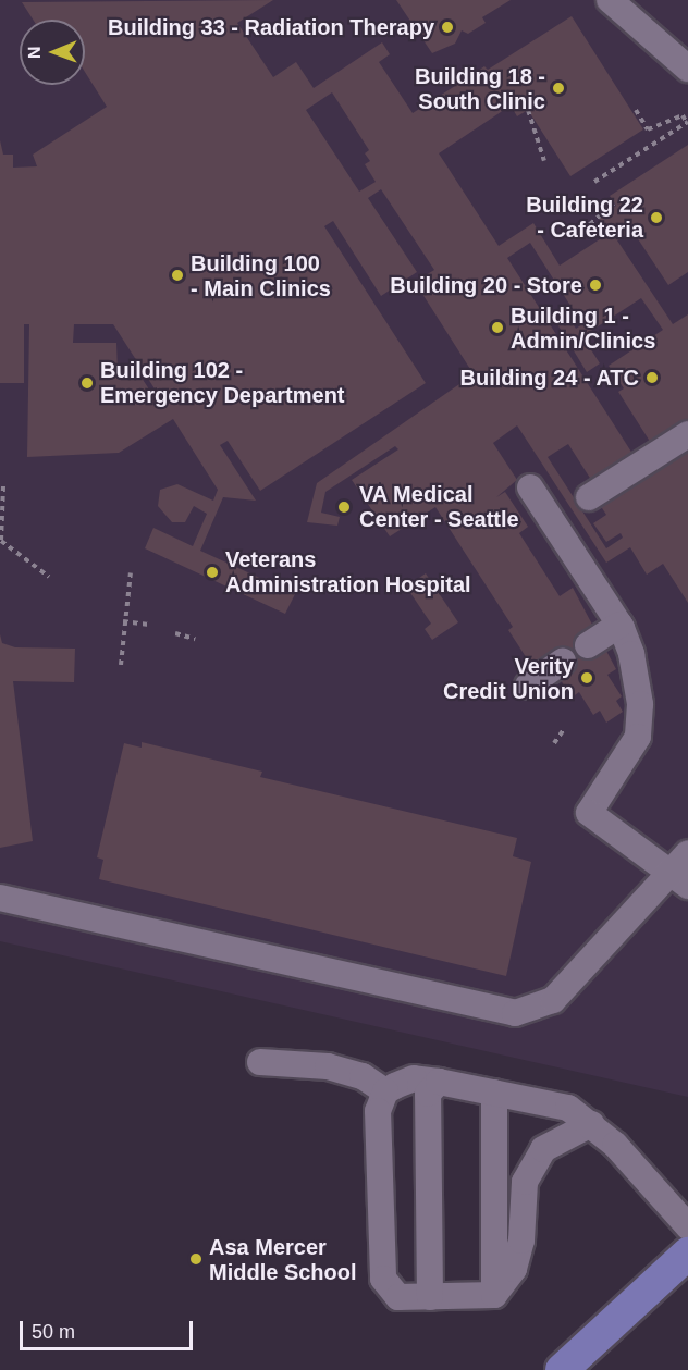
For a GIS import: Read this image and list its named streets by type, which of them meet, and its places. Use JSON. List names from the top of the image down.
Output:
{
  "places": [
    "Building 33 - Radiation Therapy",
    "Building 18 - South Clinic",
    "Building 22 - Cafeteria",
    "Building 100 - Main Clinics",
    "Building 20 - Store",
    "Building 1 - Admin/Clinics",
    "Building 24 - ATC",
    "Building 102 - Emergency Department",
    "VA Medical Center - Seattle",
    "Veterans Administration Hospital",
    "Verity Credit Union",
    "Asa Mercer Middle School"
  ],
  "scale_bar": "50 m",
  "north": "left"
}
